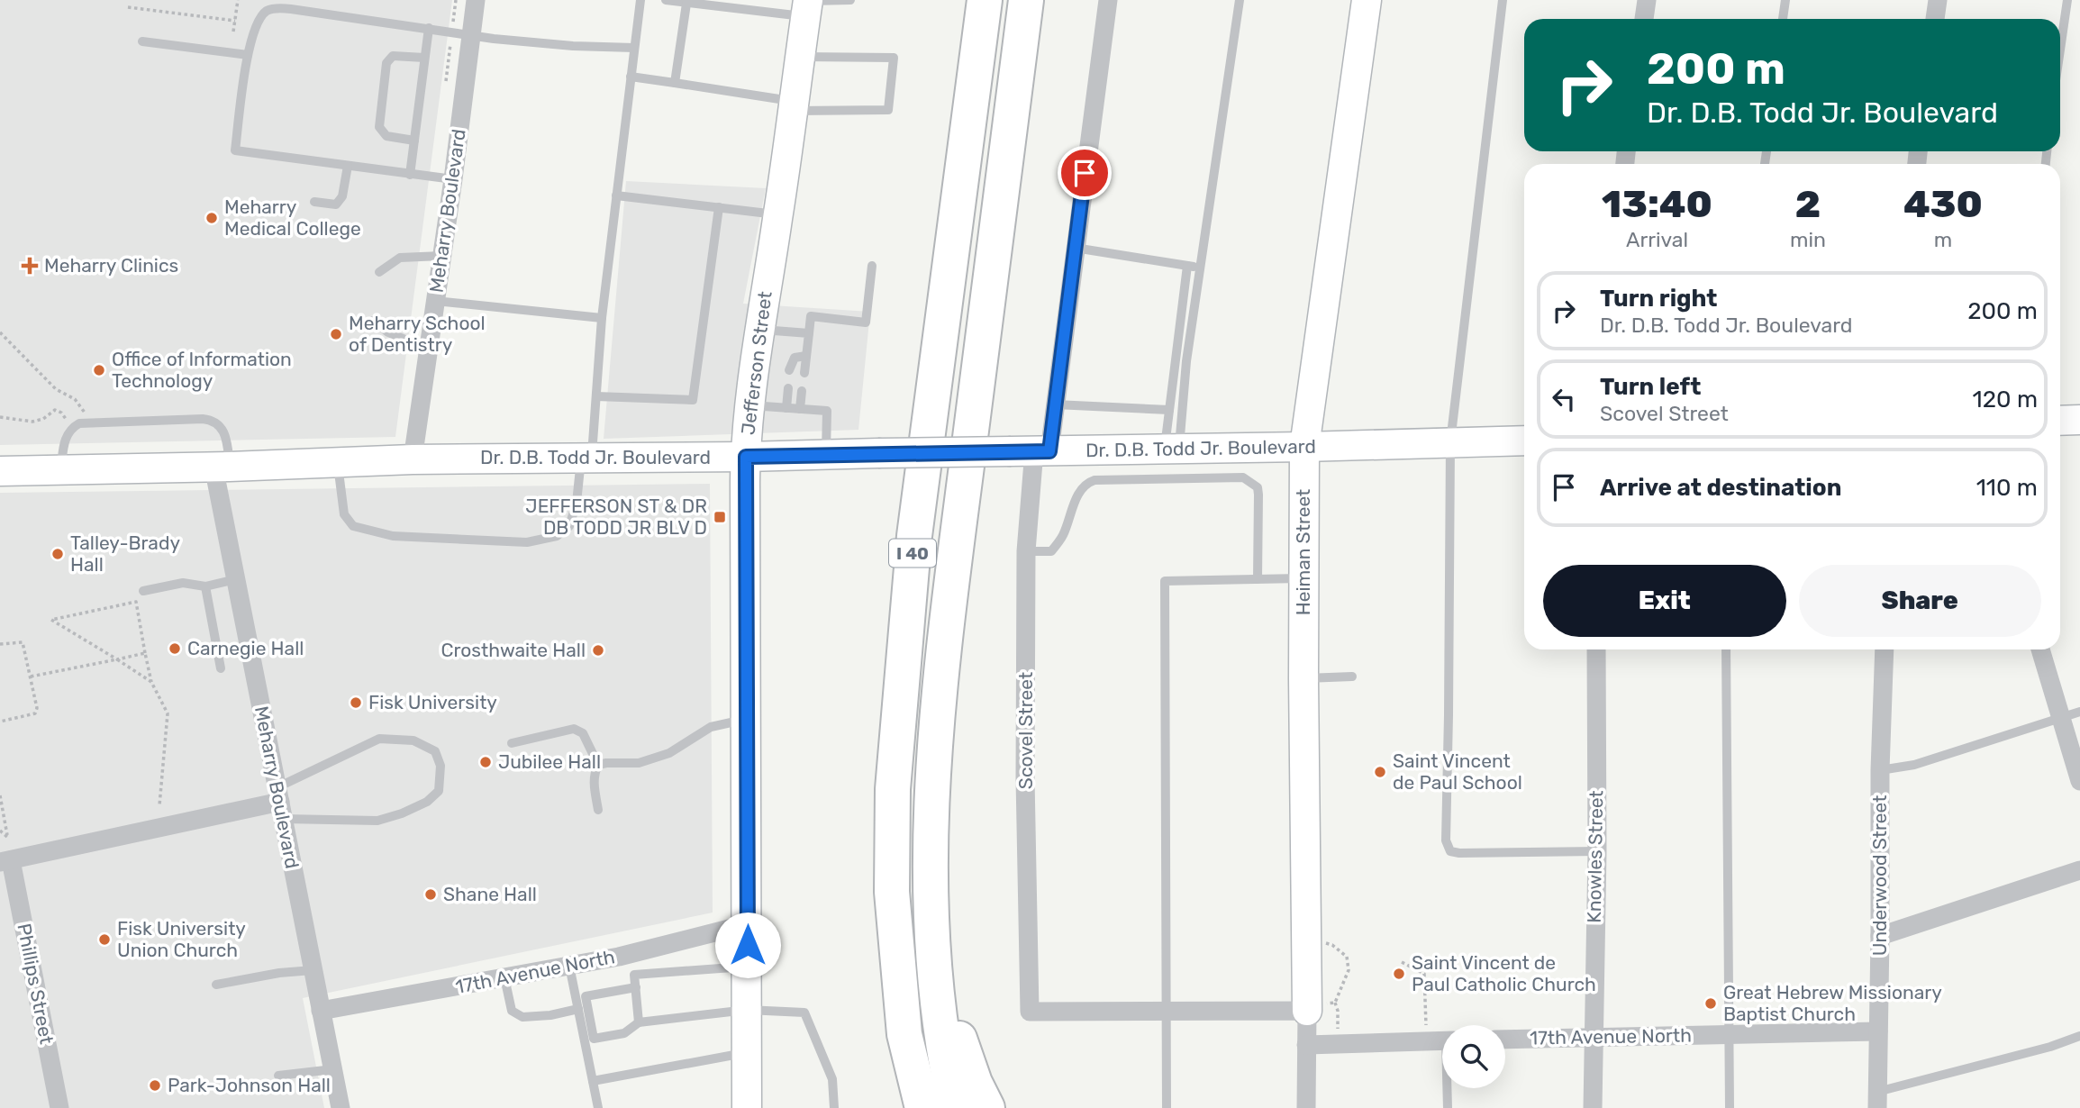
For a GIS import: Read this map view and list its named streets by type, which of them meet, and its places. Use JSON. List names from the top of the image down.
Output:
{
  "streets": {
    "highway": ["I 40"],
    "main road": ["Jefferson Street", "Dr. D.B. Todd Jr. Boulevard", "Heiman Street"],
    "street": [
      "Meharry Boulevard",
      "Scovel Street",
      "Knowles Street",
      "Underwood Street",
      "17th Avenue North",
      "Phillips Street"
    ]
  },
  "crossings": [
    ["Meharry Boulevard", "Dr. D.B. Todd Jr. Boulevard"],
    ["Meharry Boulevard", "17th Avenue North"],
    ["Jefferson Street", "Dr. D.B. Todd Jr. Boulevard"],
    ["Jefferson Street", "17th Avenue North"],
    ["Dr. D.B. Todd Jr. Boulevard", "Heiman Street"],
    ["Dr. D.B. Todd Jr. Boulevard", "Scovel Street"],
    ["Knowles Street", "17th Avenue North"],
    ["Underwood Street", "17th Avenue North"]
  ],
  "places": {
    "other": [
      "Meharry Medical College",
      "Meharry School of Dentistry",
      "Office of Information Technology",
      "Talley-Brady Hall",
      "Carnegie Hall",
      "Crosthwaite Hall",
      "Fisk University",
      "Jubilee Hall",
      "Saint Vincent de Paul School",
      "Shane Hall",
      "Fisk University Union Church",
      "Saint Vincent de Paul Catholic Church",
      "Great Hebrew Missionary Baptist Church",
      "Park-Johnson Hall"
    ],
    "health": ["Meharry Clinics"],
    "transit": ["JEFFERSON ST & DR DB TODD JR BLV D"]
  },
  "page": {
    "turn": ["200 m", "Dr. D.B. Todd Jr. Boulevard"],
    "eta": [
      "13:40",
      "Arrival",
      "2",
      "min",
      "430",
      "m"
    ],
    "list": [
      {
        "name": "Turn right",
        "note": "Dr. D.B. Todd Jr. Boulevard",
        "value": "200 m"
      },
      {
        "name": "Turn left",
        "note": "Scovel Street",
        "value": "120 m"
      },
      {
        "name": "Arrive at destination",
        "value": "110 m"
      }
    ],
    "buttons": ["Exit", "Share"]
  }
}
